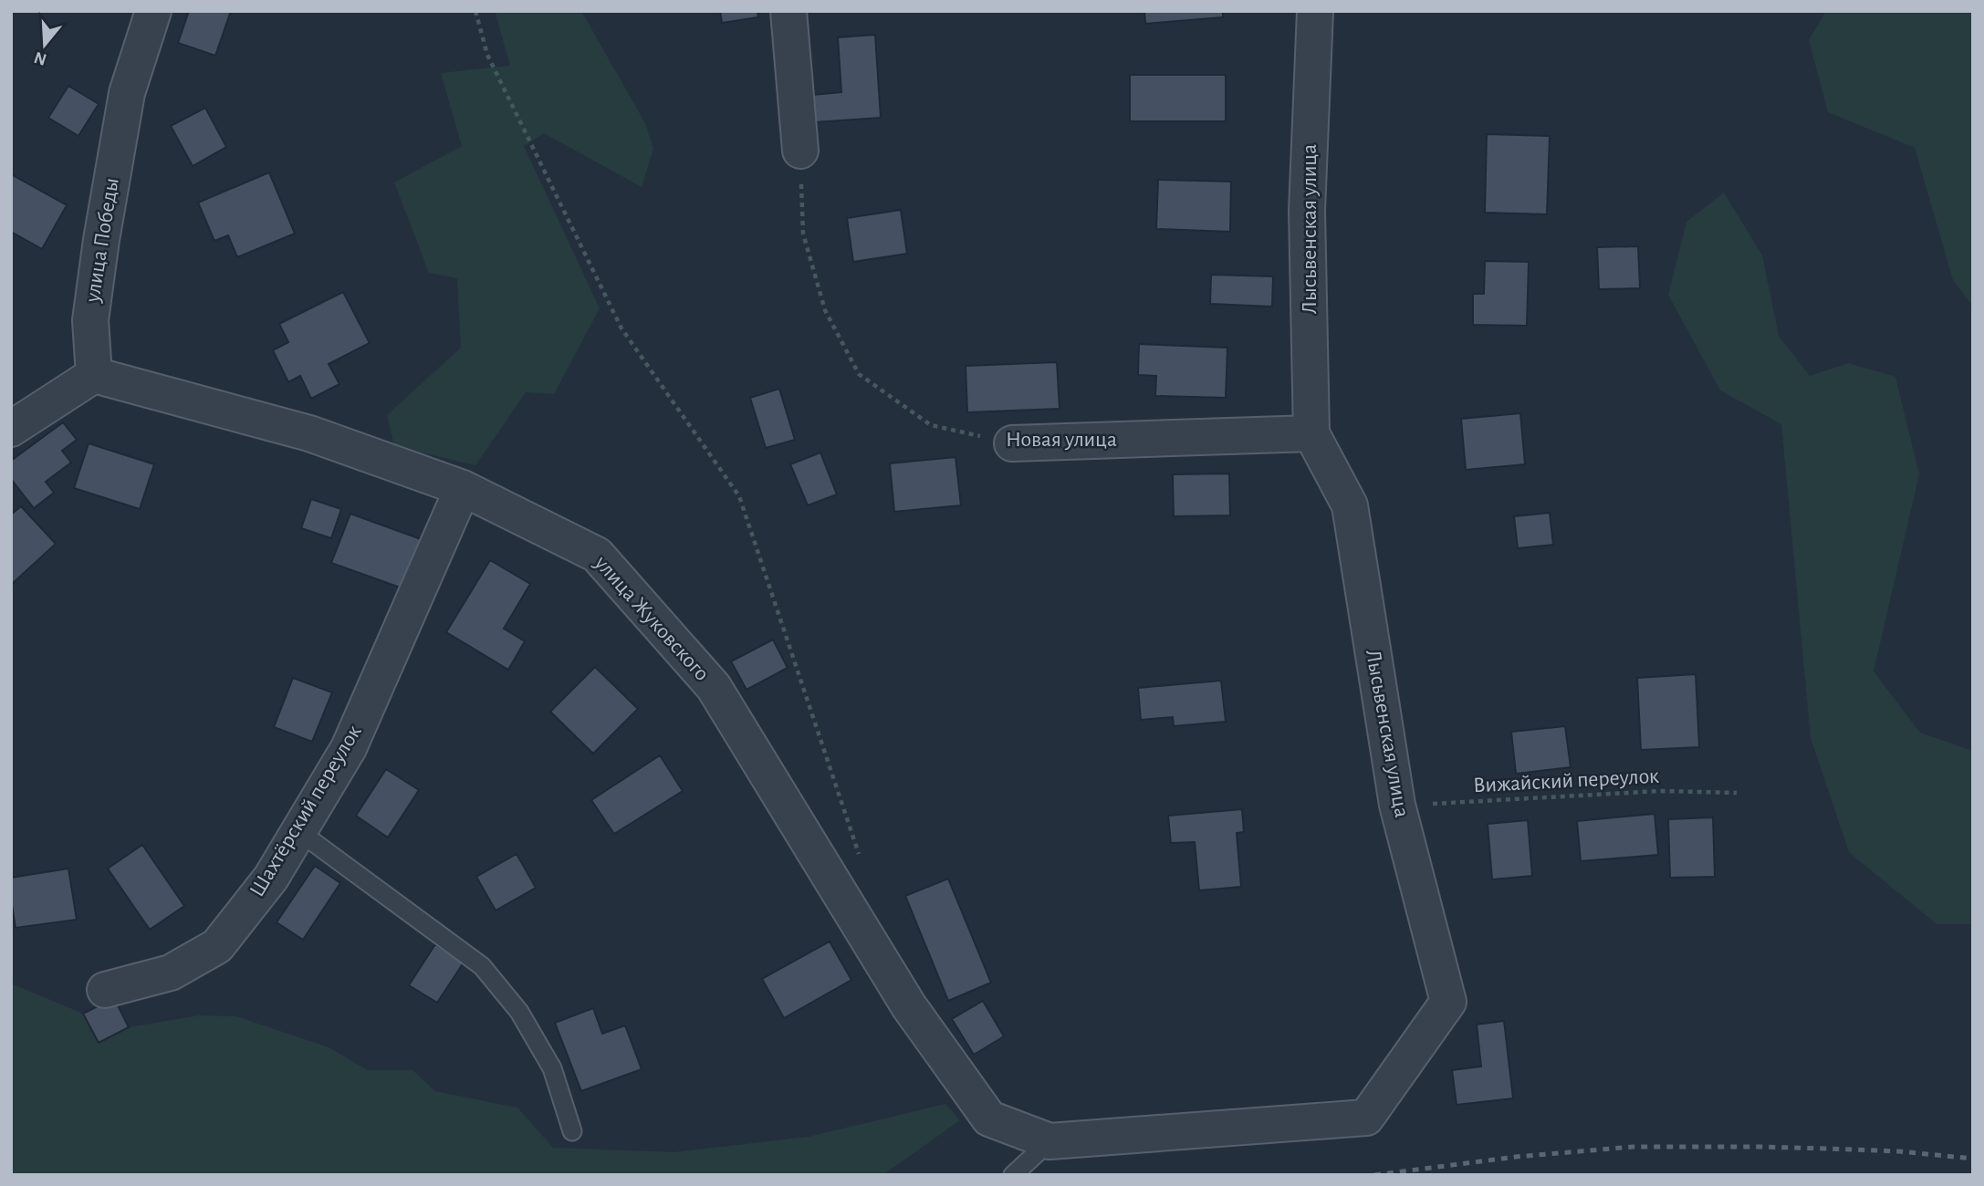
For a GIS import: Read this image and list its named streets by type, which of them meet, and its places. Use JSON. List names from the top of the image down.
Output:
{
  "streets": {
    "street": [
      "Лысьвенская улица",
      "улица Победы",
      "Новая улица",
      "улица Жуковского",
      "Шахтёрский переулок"
    ],
    "path": ["Вижайский переулок"]
  },
  "crossings": [
    ["Лысьвенская улица", "Новая улица"],
    ["Лысьвенская улица", "улица Жуковского"],
    ["Лысьвенская улица", "Вижайский переулок"],
    ["улица Победы", "улица Жуковского"],
    ["улица Жуковского", "Шахтёрский переулок"]
  ],
  "north": "bottom"
}
